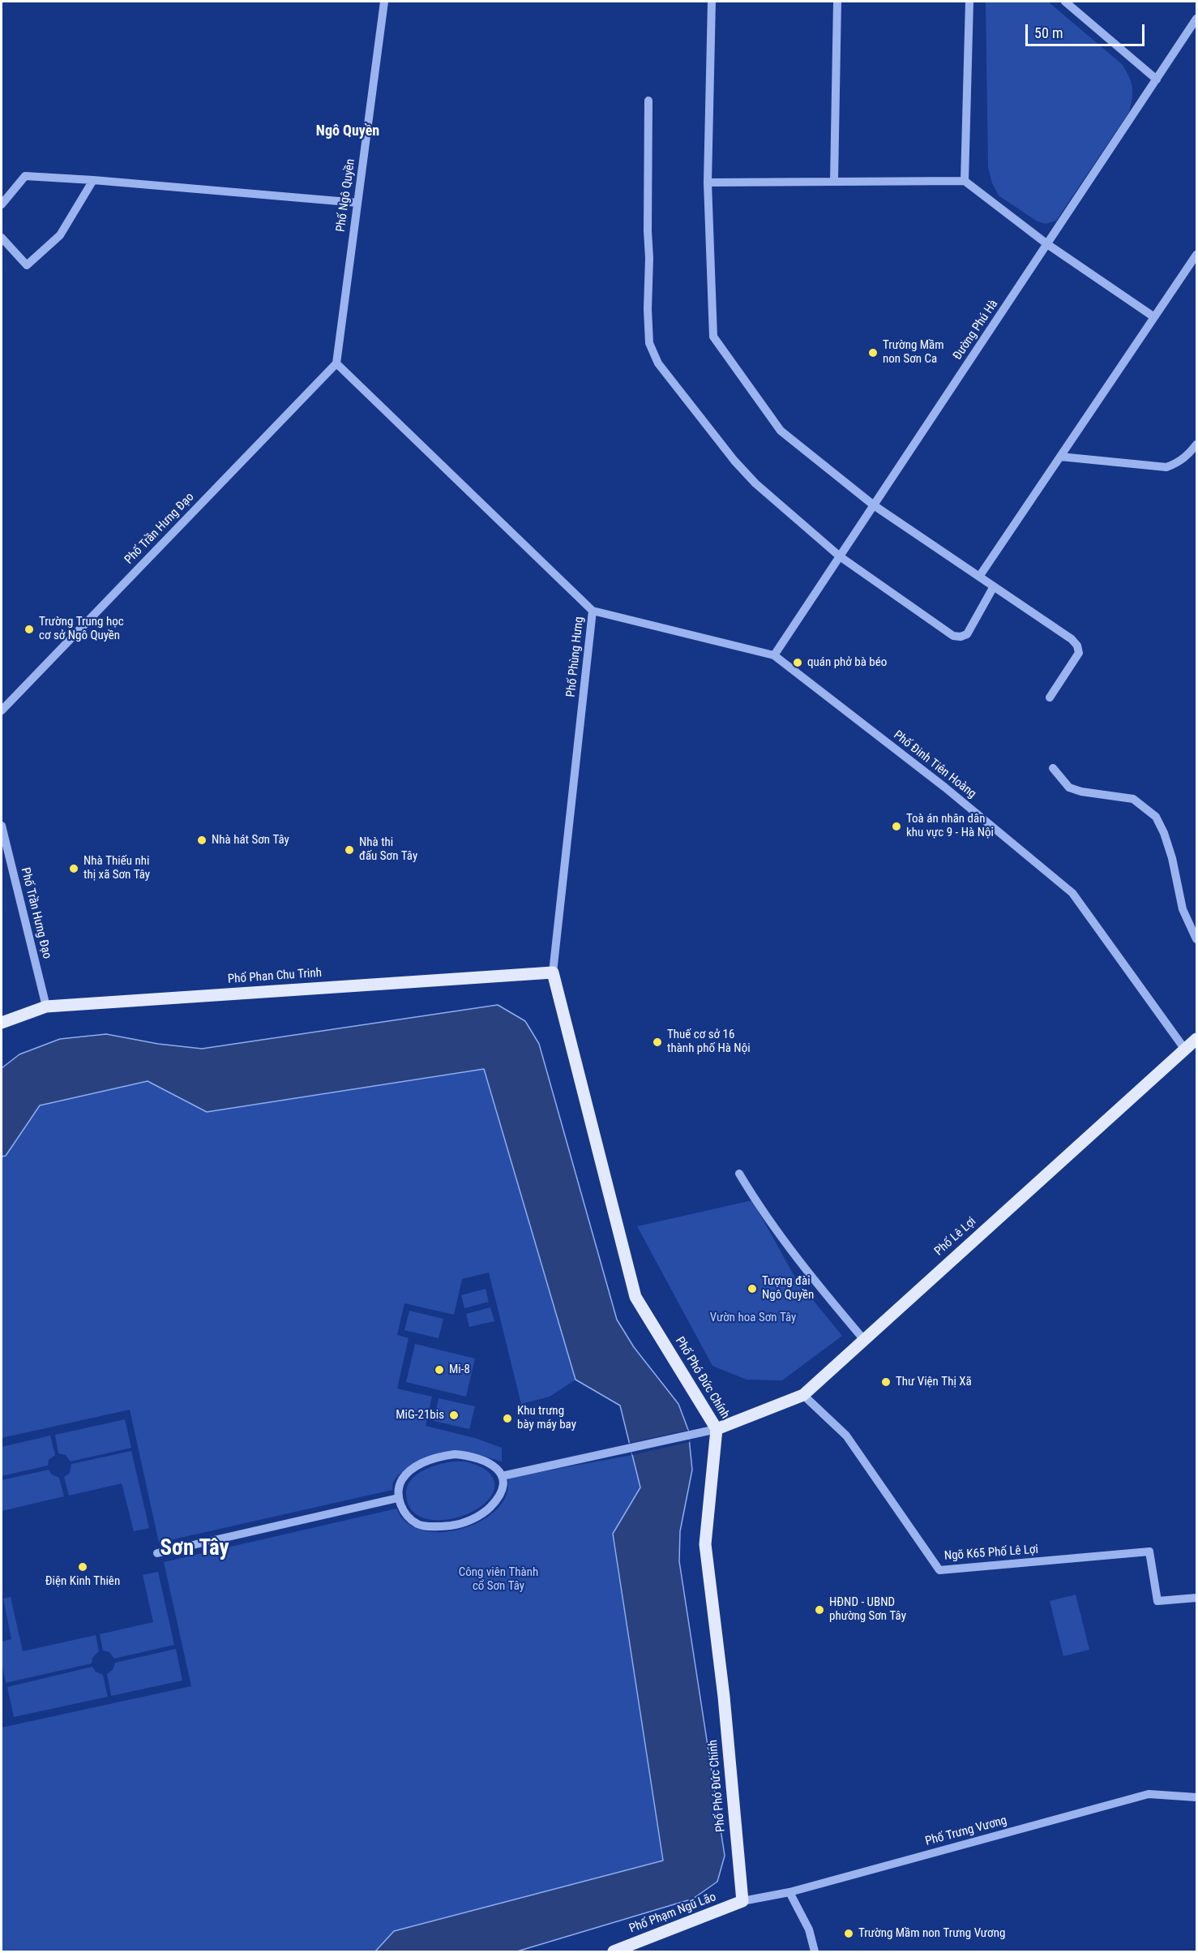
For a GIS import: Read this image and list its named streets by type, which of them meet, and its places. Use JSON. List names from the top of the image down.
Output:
{
  "streets": {
    "main road": [
      "Phố Phan Chu Trinh",
      "Phố Lê Lợi",
      "Phố Phó Đức Chính",
      "Phố Phạm Ngũ Lão"
    ],
    "street": [
      "Phố Ngô Quyền",
      "Đường Phú Hà",
      "Phố Trần Hưng Đạo",
      "Phố Phùng Hưng",
      "Phố Đinh Tiên Hoàng",
      "Ngõ K65 Phố Lê Lợi",
      "Phố Trưng Vương"
    ]
  },
  "crossings": [
    ["Phố Ngô Quyền", "Phố Trần Hưng Đạo"],
    ["Phố Ngô Quyền", "Phố Phùng Hưng"],
    ["Đường Phú Hà", "Phố Đinh Tiên Hoàng"],
    ["Phố Trần Hưng Đạo", "Phố Phùng Hưng"],
    ["Phố Trần Hưng Đạo", "Phố Phan Chu Trinh"],
    ["Phố Phùng Hưng", "Phố Đinh Tiên Hoàng"],
    ["Phố Phùng Hưng", "Phố Phan Chu Trinh"],
    ["Phố Phùng Hưng", "Phố Phó Đức Chính"],
    ["Phố Đinh Tiên Hoàng", "Phố Lê Lợi"],
    ["Phố Phan Chu Trinh", "Phố Phó Đức Chính"],
    ["Phố Lê Lợi", "Phố Phó Đức Chính"],
    ["Phố Lê Lợi", "Ngõ K65 Phố Lê Lợi"],
    ["Phố Phó Đức Chính", "Phố Trưng Vương"],
    ["Phố Phó Đức Chính", "Phố Phạm Ngũ Lão"],
    ["Phố Trưng Vương", "Phố Phạm Ngũ Lão"]
  ],
  "districts": ["Ngô Quyền", "Sơn Tây"],
  "parks": ["Vườn hoa Sơn Tây", "Công viên Thành cổ Sơn Tây"],
  "places": [
    "Trường Mầm non Sơn Ca",
    "Trường Trung học cơ sở Ngô Quyền",
    "quán phở bà béo",
    "Toà án nhân dân khu vực 9 - Hà Nội",
    "Nhà hát Sơn Tây",
    "Nhà thi đấu Sơn Tây",
    "Nhà Thiếu nhi thị xã Sơn Tây",
    "Thuế cơ sở 16 thành phố Hà Nội",
    "Tượng đài Ngô Quyền",
    "Mi-8",
    "Thư Viện Thị Xã",
    "MiG-21bis",
    "Khu trưng bày máy bay",
    "Điện Kinh Thiên",
    "HĐND - UBND phường Sơn Tây",
    "Trường Mầm non Trưng Vương"
  ],
  "scale_bar": "50 m"
}
